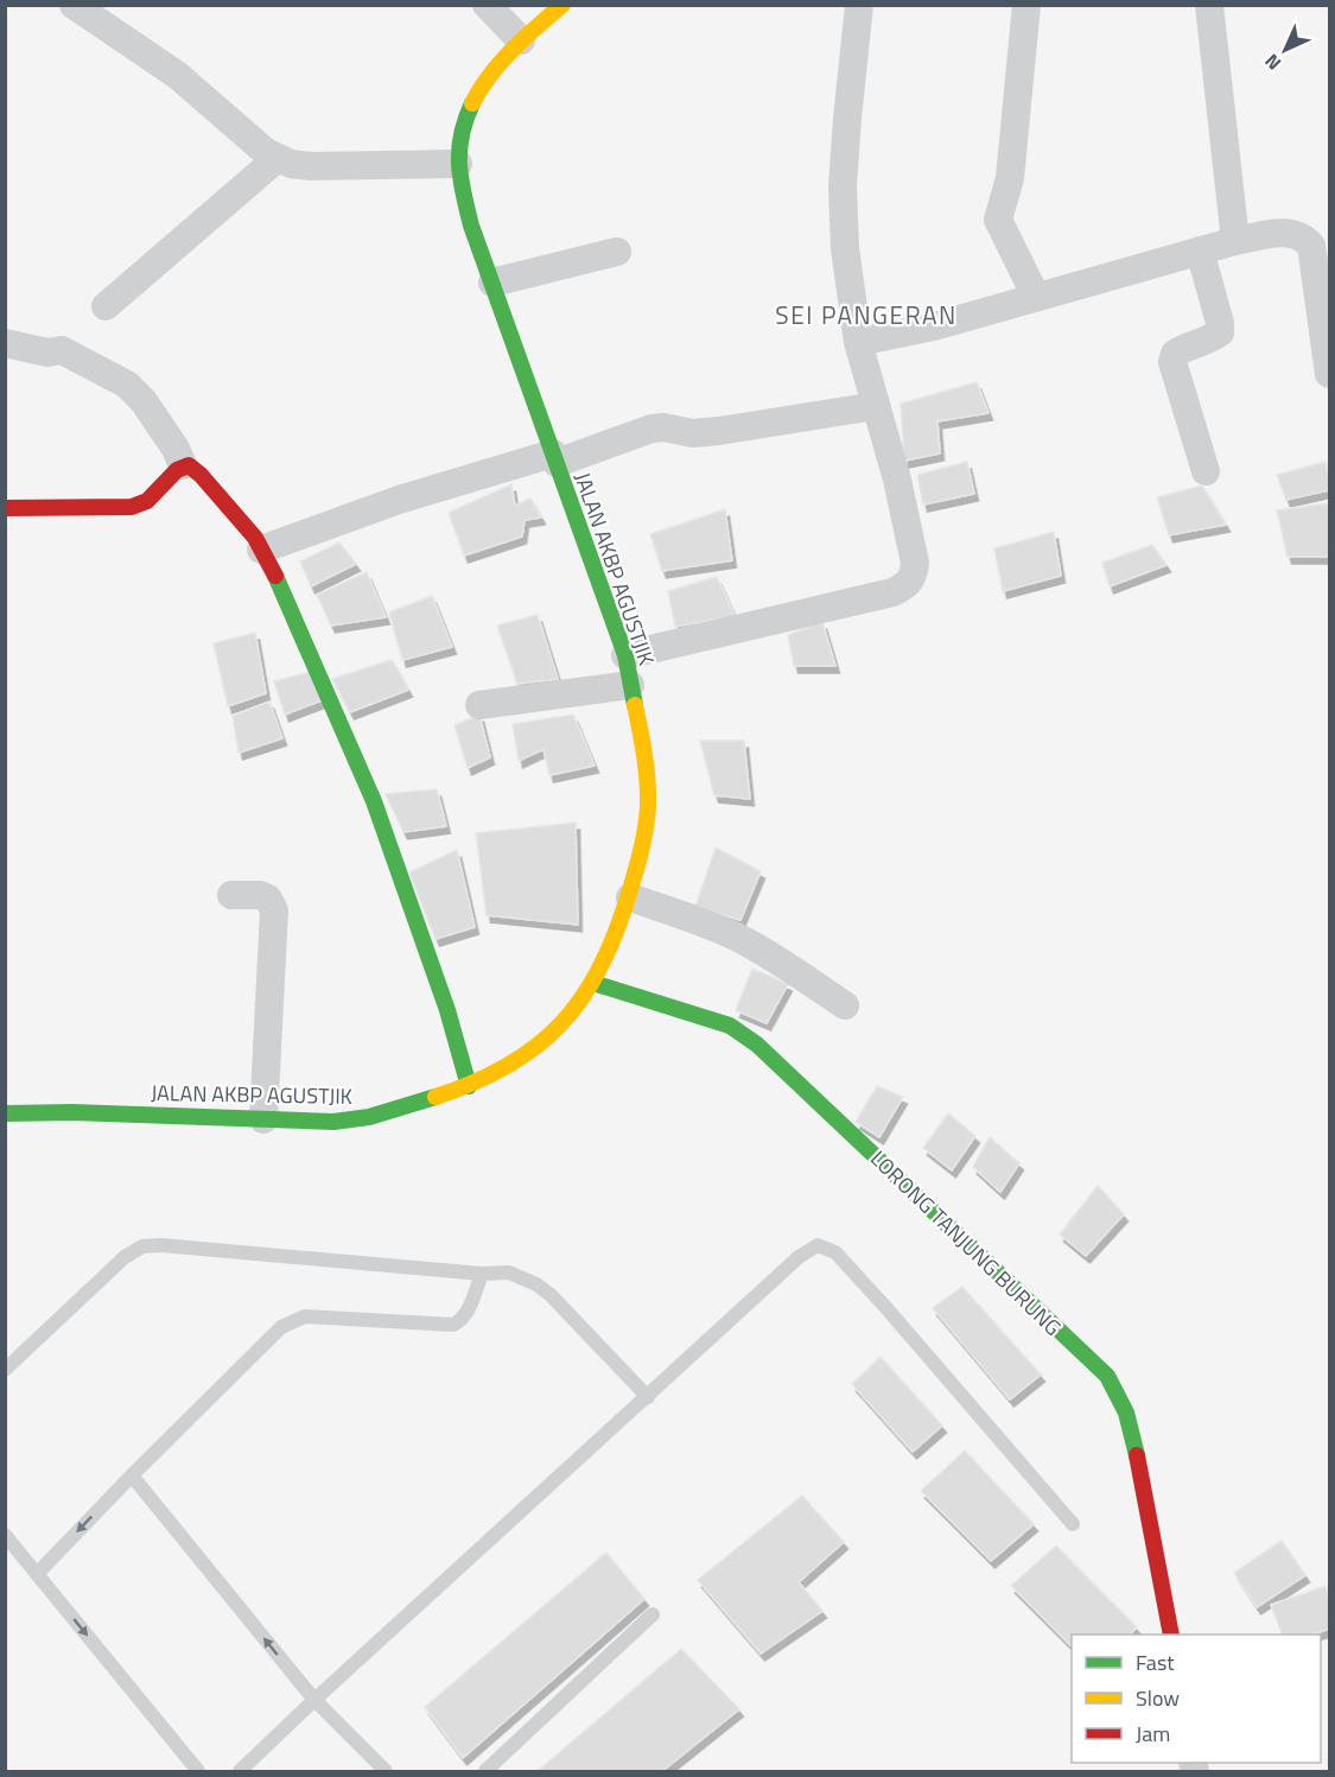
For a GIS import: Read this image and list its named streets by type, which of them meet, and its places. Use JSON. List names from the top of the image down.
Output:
{
  "streets": {
    "street": ["JALAN AKBP AGUSTJIK", "LORONG TANJUNG BURUNG"]
  },
  "crossings": [
    ["JALAN AKBP AGUSTJIK", "LORONG TANJUNG BURUNG"]
  ],
  "districts": ["SEI PANGERAN"],
  "legend": ["Fast", "Slow", "Jam"],
  "north": "bottom left"
}
